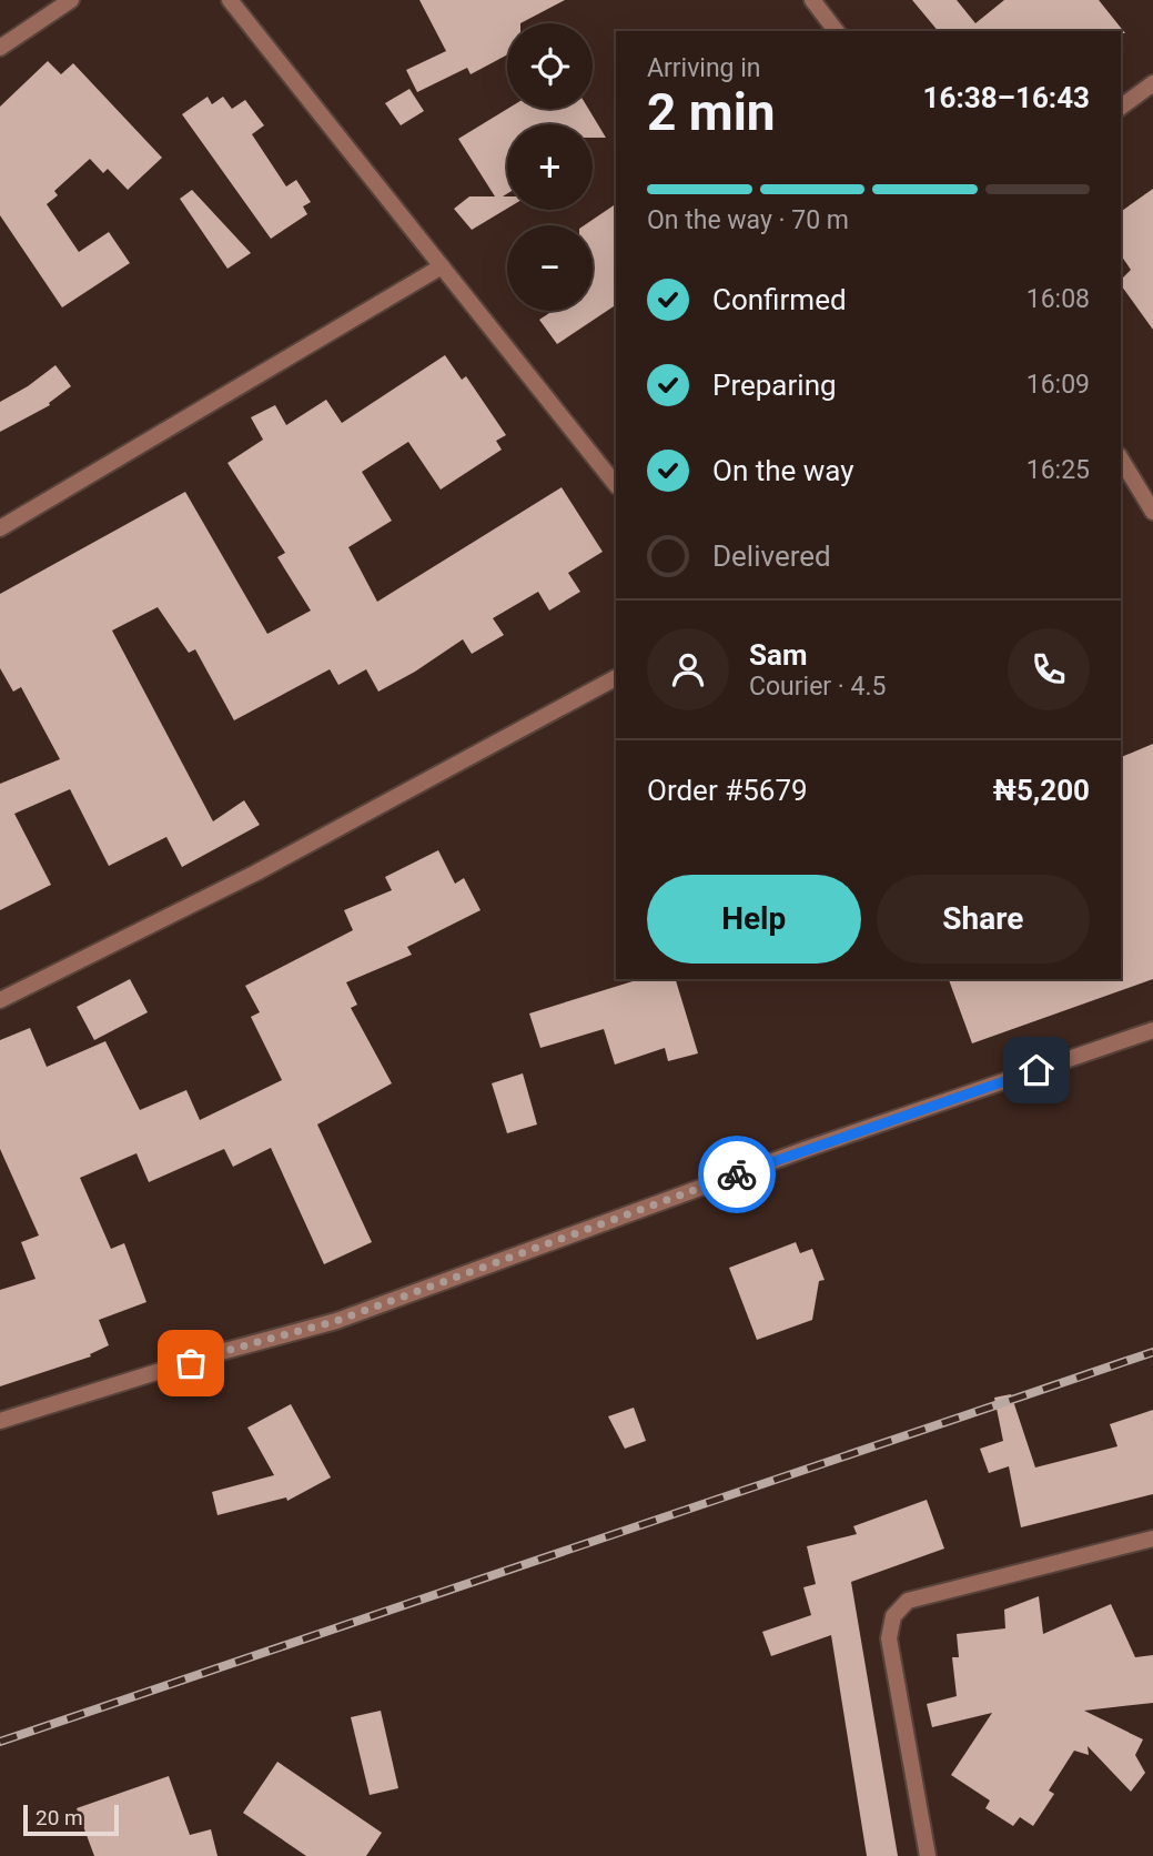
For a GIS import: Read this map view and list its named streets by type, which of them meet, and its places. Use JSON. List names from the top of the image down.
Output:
{
  "scale_bar": "20 m",
  "page": {
    "map_buttons": ["+", "−"],
    "heading": ["2 min", "Arriving in", "16:38–16:43"],
    "panel": [
      "Sam",
      "Courier · 4.5",
      "Order #5679",
      "₦5,200"
    ],
    "bar": "On the way · 70 m",
    "list": [
      ["Confirmed", "16:08"],
      ["Preparing", "16:09"],
      ["On the way", "16:25"],
      "Delivered"
    ],
    "buttons": ["Help", "Share"],
    "scale": "20 m"
  }
}
